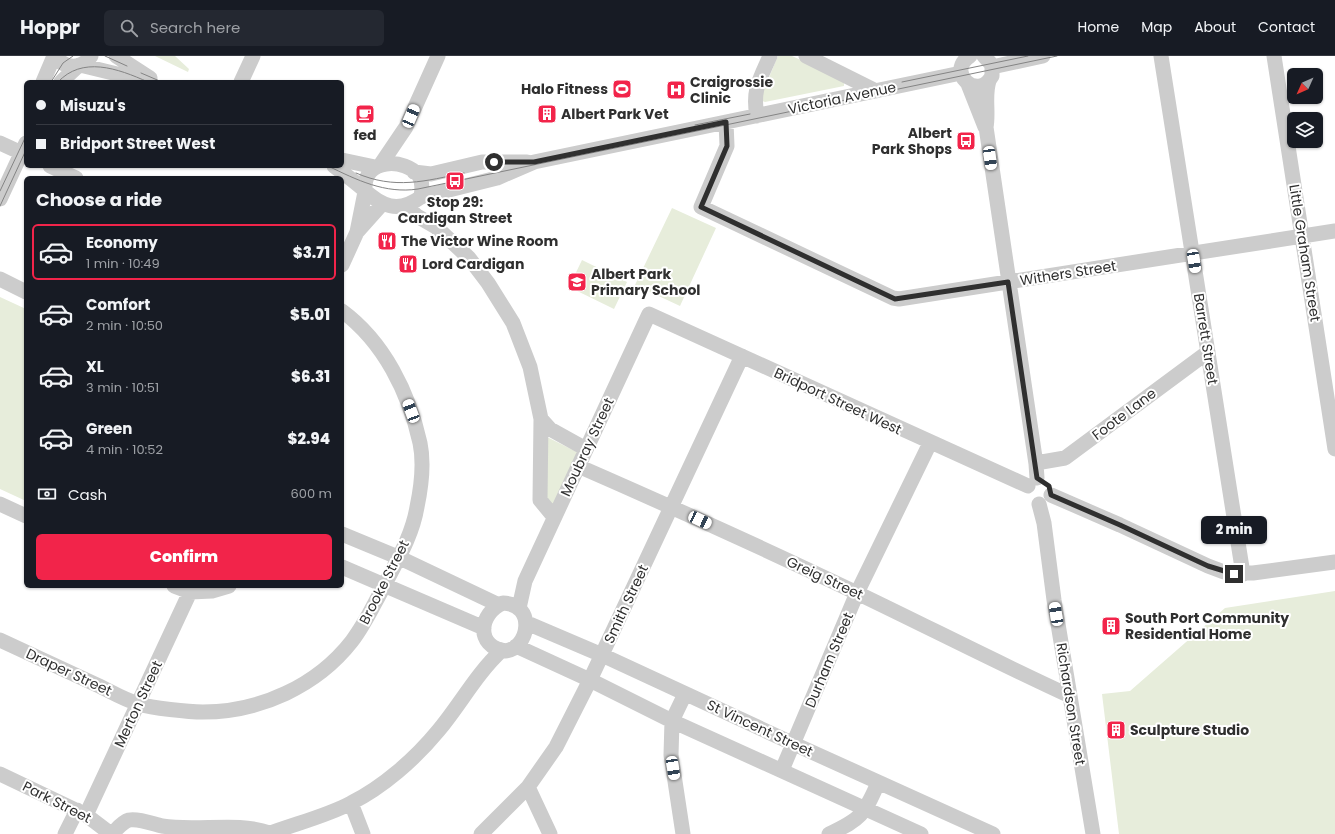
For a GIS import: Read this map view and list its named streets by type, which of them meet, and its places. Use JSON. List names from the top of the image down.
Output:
{
  "streets": {
    "street": [
      "Victoria Avenue",
      "Little Graham Street",
      "Withers Street",
      "Barrett Street",
      "Bridport Street West",
      "Foote Lane",
      "Moubray Street",
      "Greig Street",
      "Brooke Street",
      "Smith Street",
      "Durham Street",
      "Draper Street",
      "Merton Street",
      "Richardson Street",
      "St Vincent Street",
      "Park Street"
    ]
  },
  "crossings": [
    ["Victoria Avenue", "Withers Street"],
    ["Little Graham Street", "Withers Street"],
    ["Withers Street", "Barrett Street"],
    ["Barrett Street", "Foote Lane"],
    ["Bridport Street West", "Foote Lane"],
    ["Bridport Street West", "Moubray Street"],
    ["Bridport Street West", "Smith Street"],
    ["Bridport Street West", "Durham Street"],
    ["Bridport Street West", "Richardson Street"],
    ["Foote Lane", "Richardson Street"],
    ["Moubray Street", "Greig Street"],
    ["Moubray Street", "St Vincent Street"],
    ["Greig Street", "Smith Street"],
    ["Greig Street", "Durham Street"],
    ["Greig Street", "Richardson Street"],
    ["Brooke Street", "Draper Street"],
    ["Brooke Street", "Merton Street"],
    ["Smith Street", "St Vincent Street"],
    ["Durham Street", "St Vincent Street"],
    ["Draper Street", "Merton Street"],
    ["Merton Street", "Park Street"]
  ],
  "places": {
    "sports": ["Halo Fitness"],
    "hospital": ["Craigrossie Clinic"],
    "cafe": ["fed"],
    "building": ["Albert Park Vet", "South Port Community Residential Home", "Sculpture Studio"],
    "bus stop": ["Albert Park Shops", "Stop 29: Cardigan Street"],
    "restaurant": ["The Victor Wine Room", "Lord Cardigan"],
    "school or university": ["Albert Park Primary School"]
  },
  "north": "bottom left",
  "page": {
    "header": "Hoppr",
    "search": "Search here",
    "nav": [
      "Home",
      "Map",
      "About",
      "Contact"
    ],
    "banner": ["Misuzu's", "Bridport Street West"],
    "heading": "Choose a ride",
    "list": [
      {
        "name": "Economy",
        "note": "1 min · 10:49",
        "value": "$3.71"
      },
      {
        "name": "Comfort",
        "note": "2 min · 10:50",
        "value": "$5.01"
      },
      {
        "name": "XL",
        "note": "3 min · 10:51",
        "value": "$6.31"
      },
      {
        "name": "Green",
        "note": "4 min · 10:52",
        "value": "$2.94"
      }
    ],
    "pay": ["Cash", "600 m"],
    "bubble": "2 min",
    "buttons": "Confirm"
  }
}
